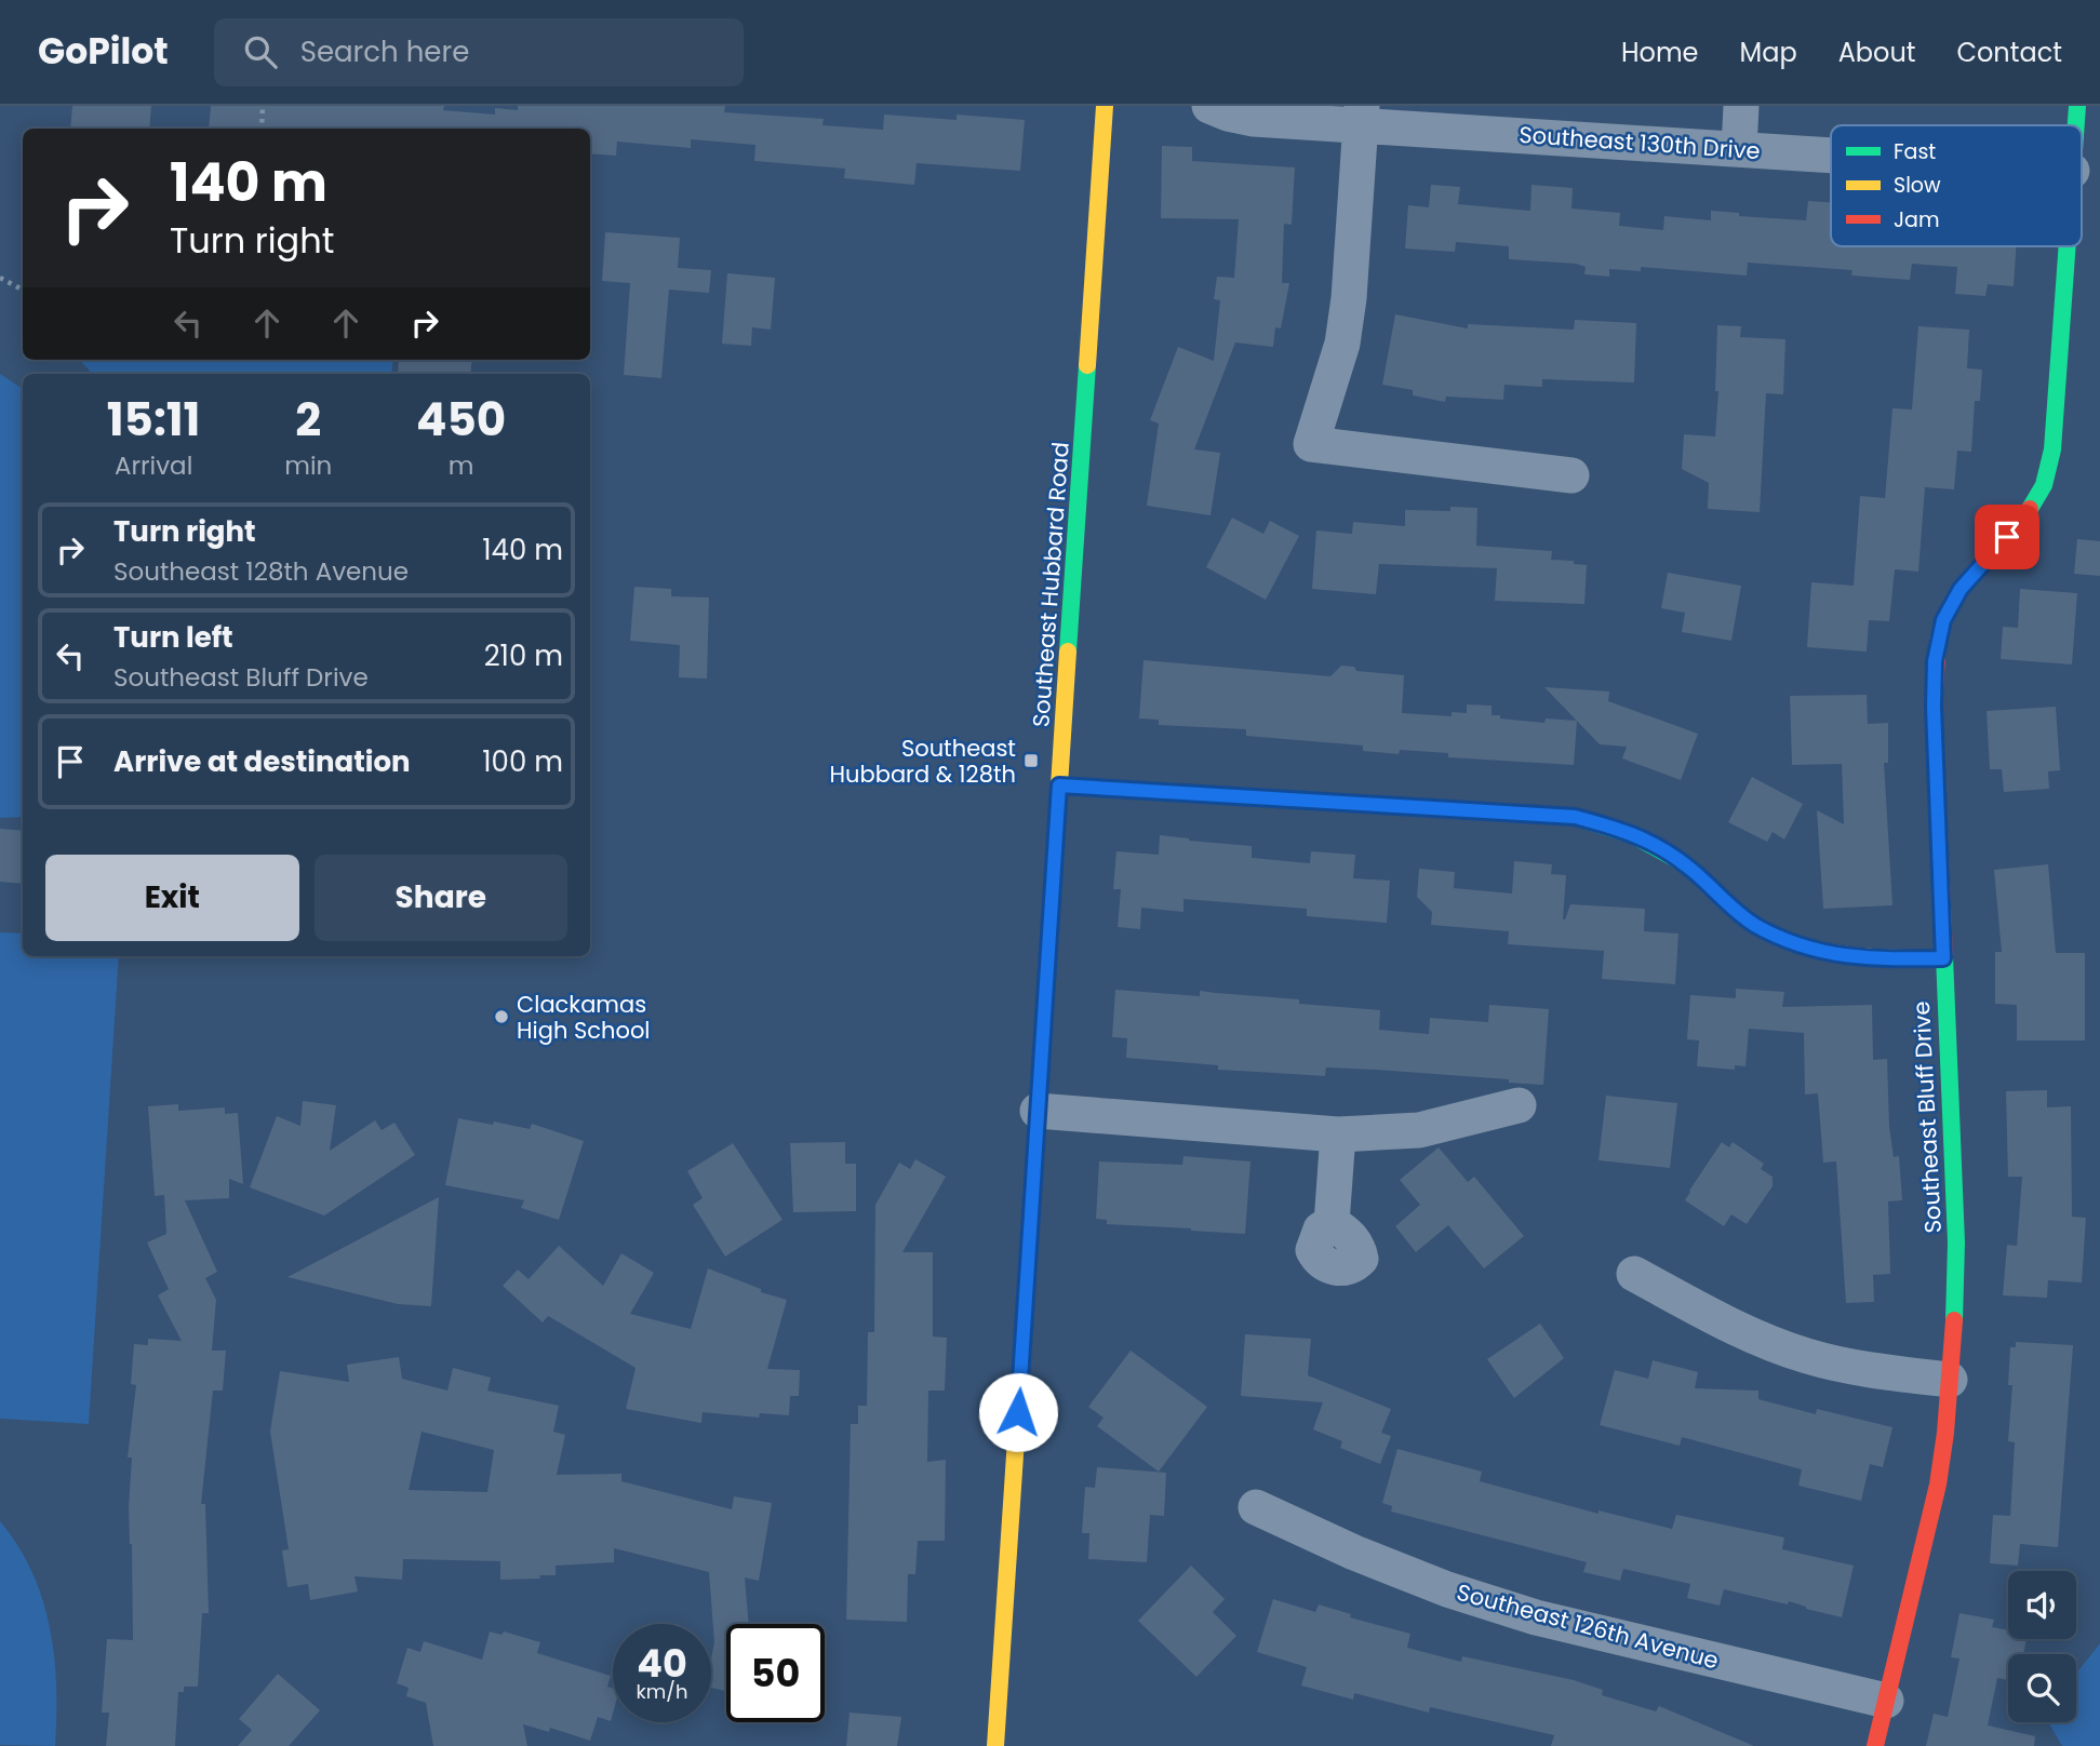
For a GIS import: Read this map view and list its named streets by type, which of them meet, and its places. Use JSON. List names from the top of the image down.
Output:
{
  "streets": {
    "street": [
      "Southeast 130th Drive",
      "Southeast Hubbard Road",
      "Southeast Bluff Drive",
      "Southeast 126th Avenue"
    ]
  },
  "crossings": [
    ["Southeast Bluff Drive", "Southeast 126th Avenue"]
  ],
  "places": {
    "transit": ["Southeast Hubbard & 128th"],
    "other": ["Clackamas High School"]
  },
  "legend": ["Fast", "Slow", "Jam"],
  "page": {
    "header": "GoPilot",
    "search": "Search here",
    "nav": [
      "Home",
      "Map",
      "About",
      "Contact"
    ],
    "turn": ["140 m", "Turn right"],
    "eta": [
      "15:11",
      "Arrival",
      "2",
      "min",
      "450",
      "m"
    ],
    "list": [
      {
        "name": "Turn right",
        "note": "Southeast 128th Avenue",
        "value": "140 m"
      },
      {
        "name": "Turn left",
        "note": "Southeast Bluff Drive",
        "value": "210 m"
      },
      {
        "name": "Arrive at destination",
        "value": "100 m"
      }
    ],
    "buttons": ["Exit", "Share"],
    "speed": "40 km/h",
    "limit": "50"
  }
}
